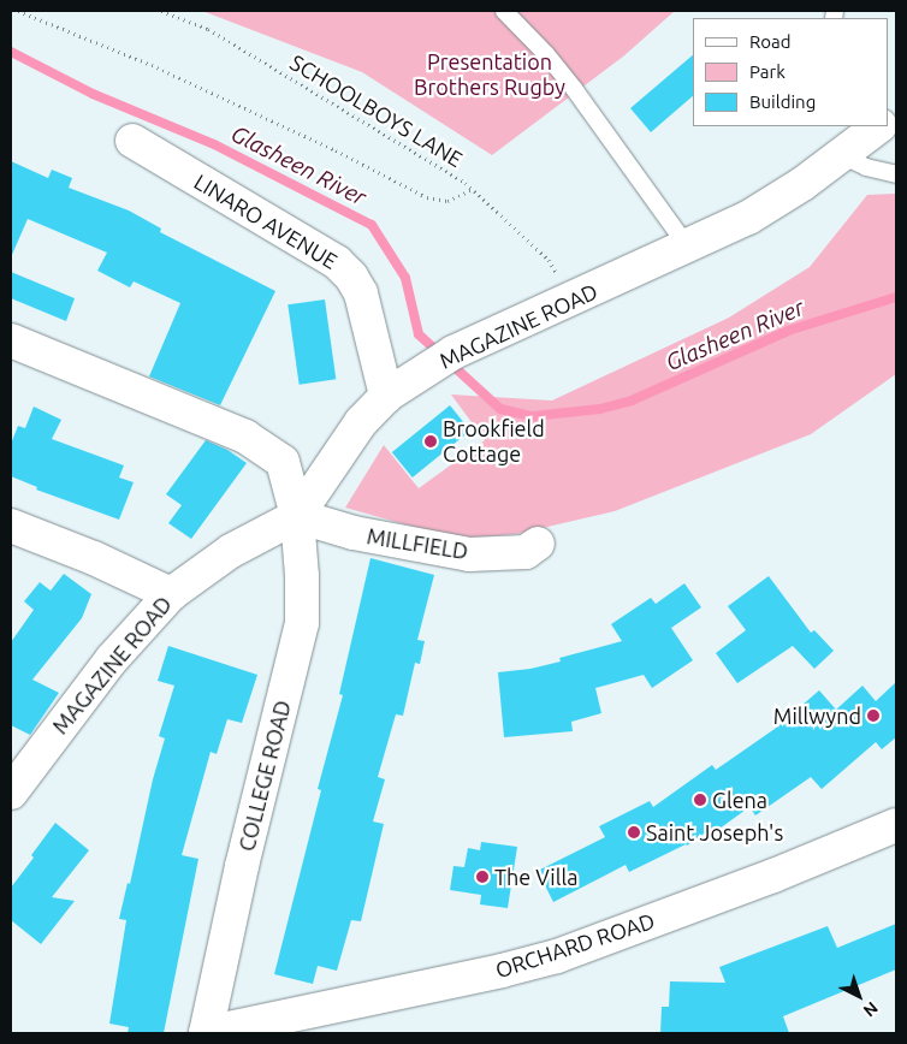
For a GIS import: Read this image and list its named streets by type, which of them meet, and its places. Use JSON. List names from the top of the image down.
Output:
{
  "streets": {
    "street": [
      "LINARO AVENUE",
      "MAGAZINE ROAD",
      "MILLFIELD",
      "COLLEGE ROAD",
      "ORCHARD ROAD"
    ],
    "path": ["SCHOOLBOYS LANE"]
  },
  "crossings": [
    ["LINARO AVENUE", "MAGAZINE ROAD"],
    ["MAGAZINE ROAD", "MILLFIELD"],
    ["MAGAZINE ROAD", "COLLEGE ROAD"],
    ["MILLFIELD", "COLLEGE ROAD"],
    ["COLLEGE ROAD", "ORCHARD ROAD"]
  ],
  "water": ["Glasheen River"],
  "parks": ["Presentation Brothers Rugby"],
  "places": [
    "Brookfield Cottage",
    "Millwynd",
    "Glena",
    "Saint Joseph's",
    "The Villa"
  ],
  "legend": ["Road", "Park", "Building"],
  "north": "bottom right"
}
